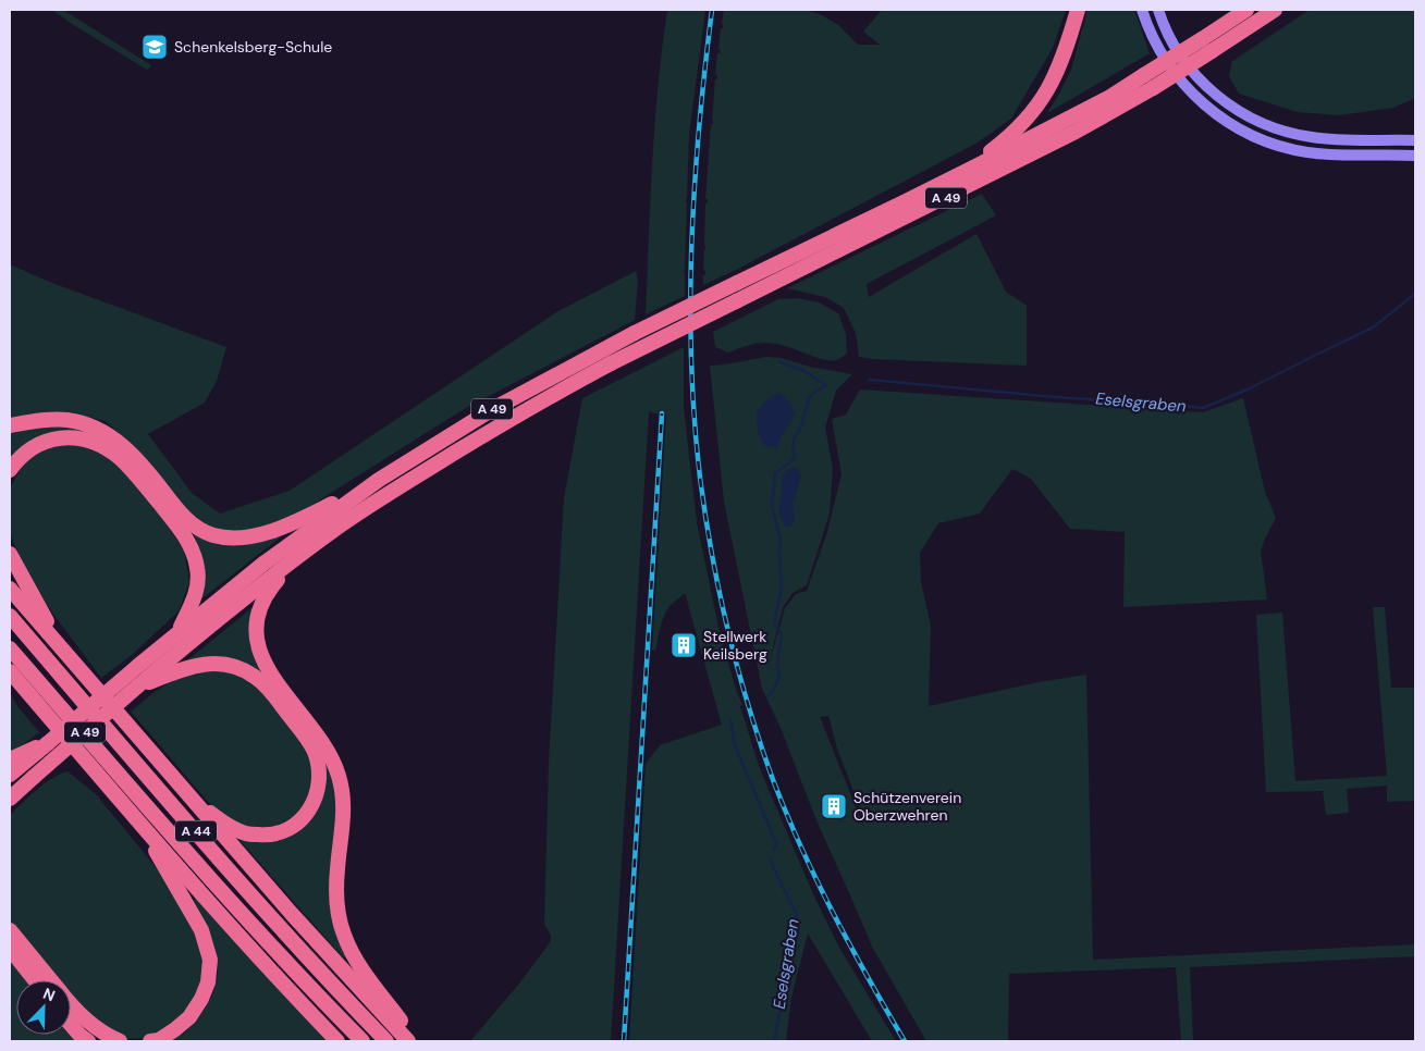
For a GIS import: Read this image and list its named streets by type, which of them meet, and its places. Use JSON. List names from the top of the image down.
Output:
{
  "streets": {
    "highway": ["A 49", "A 44"]
  },
  "water": ["Eselsgraben"],
  "places": {
    "school or university": ["Schenkelsberg-Schule"],
    "building": ["Stellwerk Keilsberg", "Schützenverein Oberzwehren"]
  },
  "north": "top right"
}
